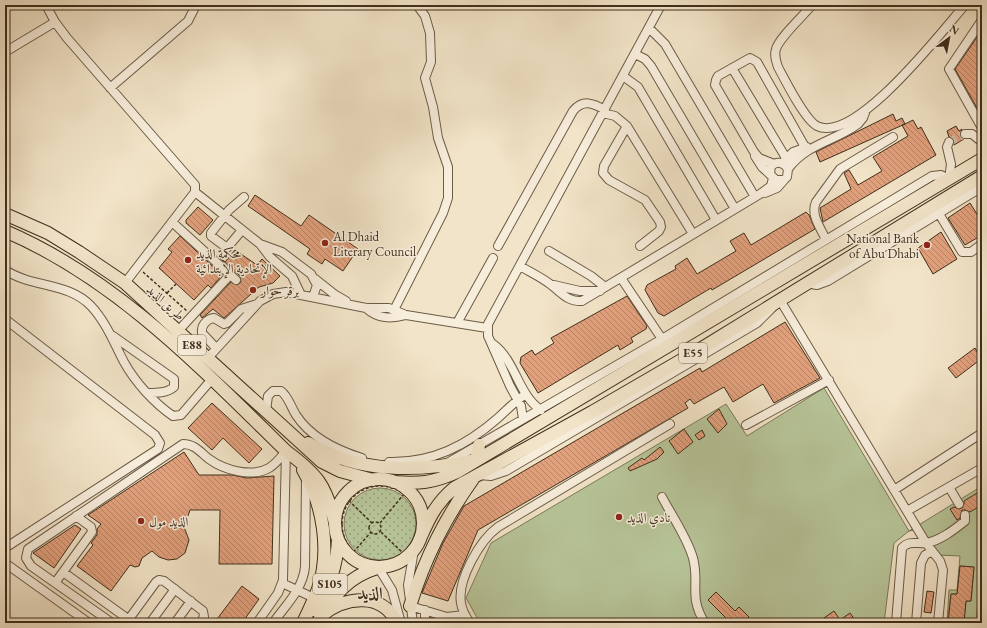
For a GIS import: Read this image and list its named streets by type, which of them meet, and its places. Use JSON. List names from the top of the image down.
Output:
{
  "streets": {
    "highway": [
      "طريق الذيد",
      "E88",
      "E55",
      "S105"
    ]
  },
  "crossings": [
    ["طريق الذيد", "E88"],
    ["E88", "E55"],
    ["E88", "S105"]
  ],
  "districts": ["الذيد"],
  "places": [
    "Al Dhaid Literary Council",
    "National Bank of Abu Dhabi",
    "محكمة الذيد الإتحادية الإبتدائية",
    "برقر حوار",
    "نادي الذيد",
    "الذيد مول"
  ],
  "north": "top right"
}
